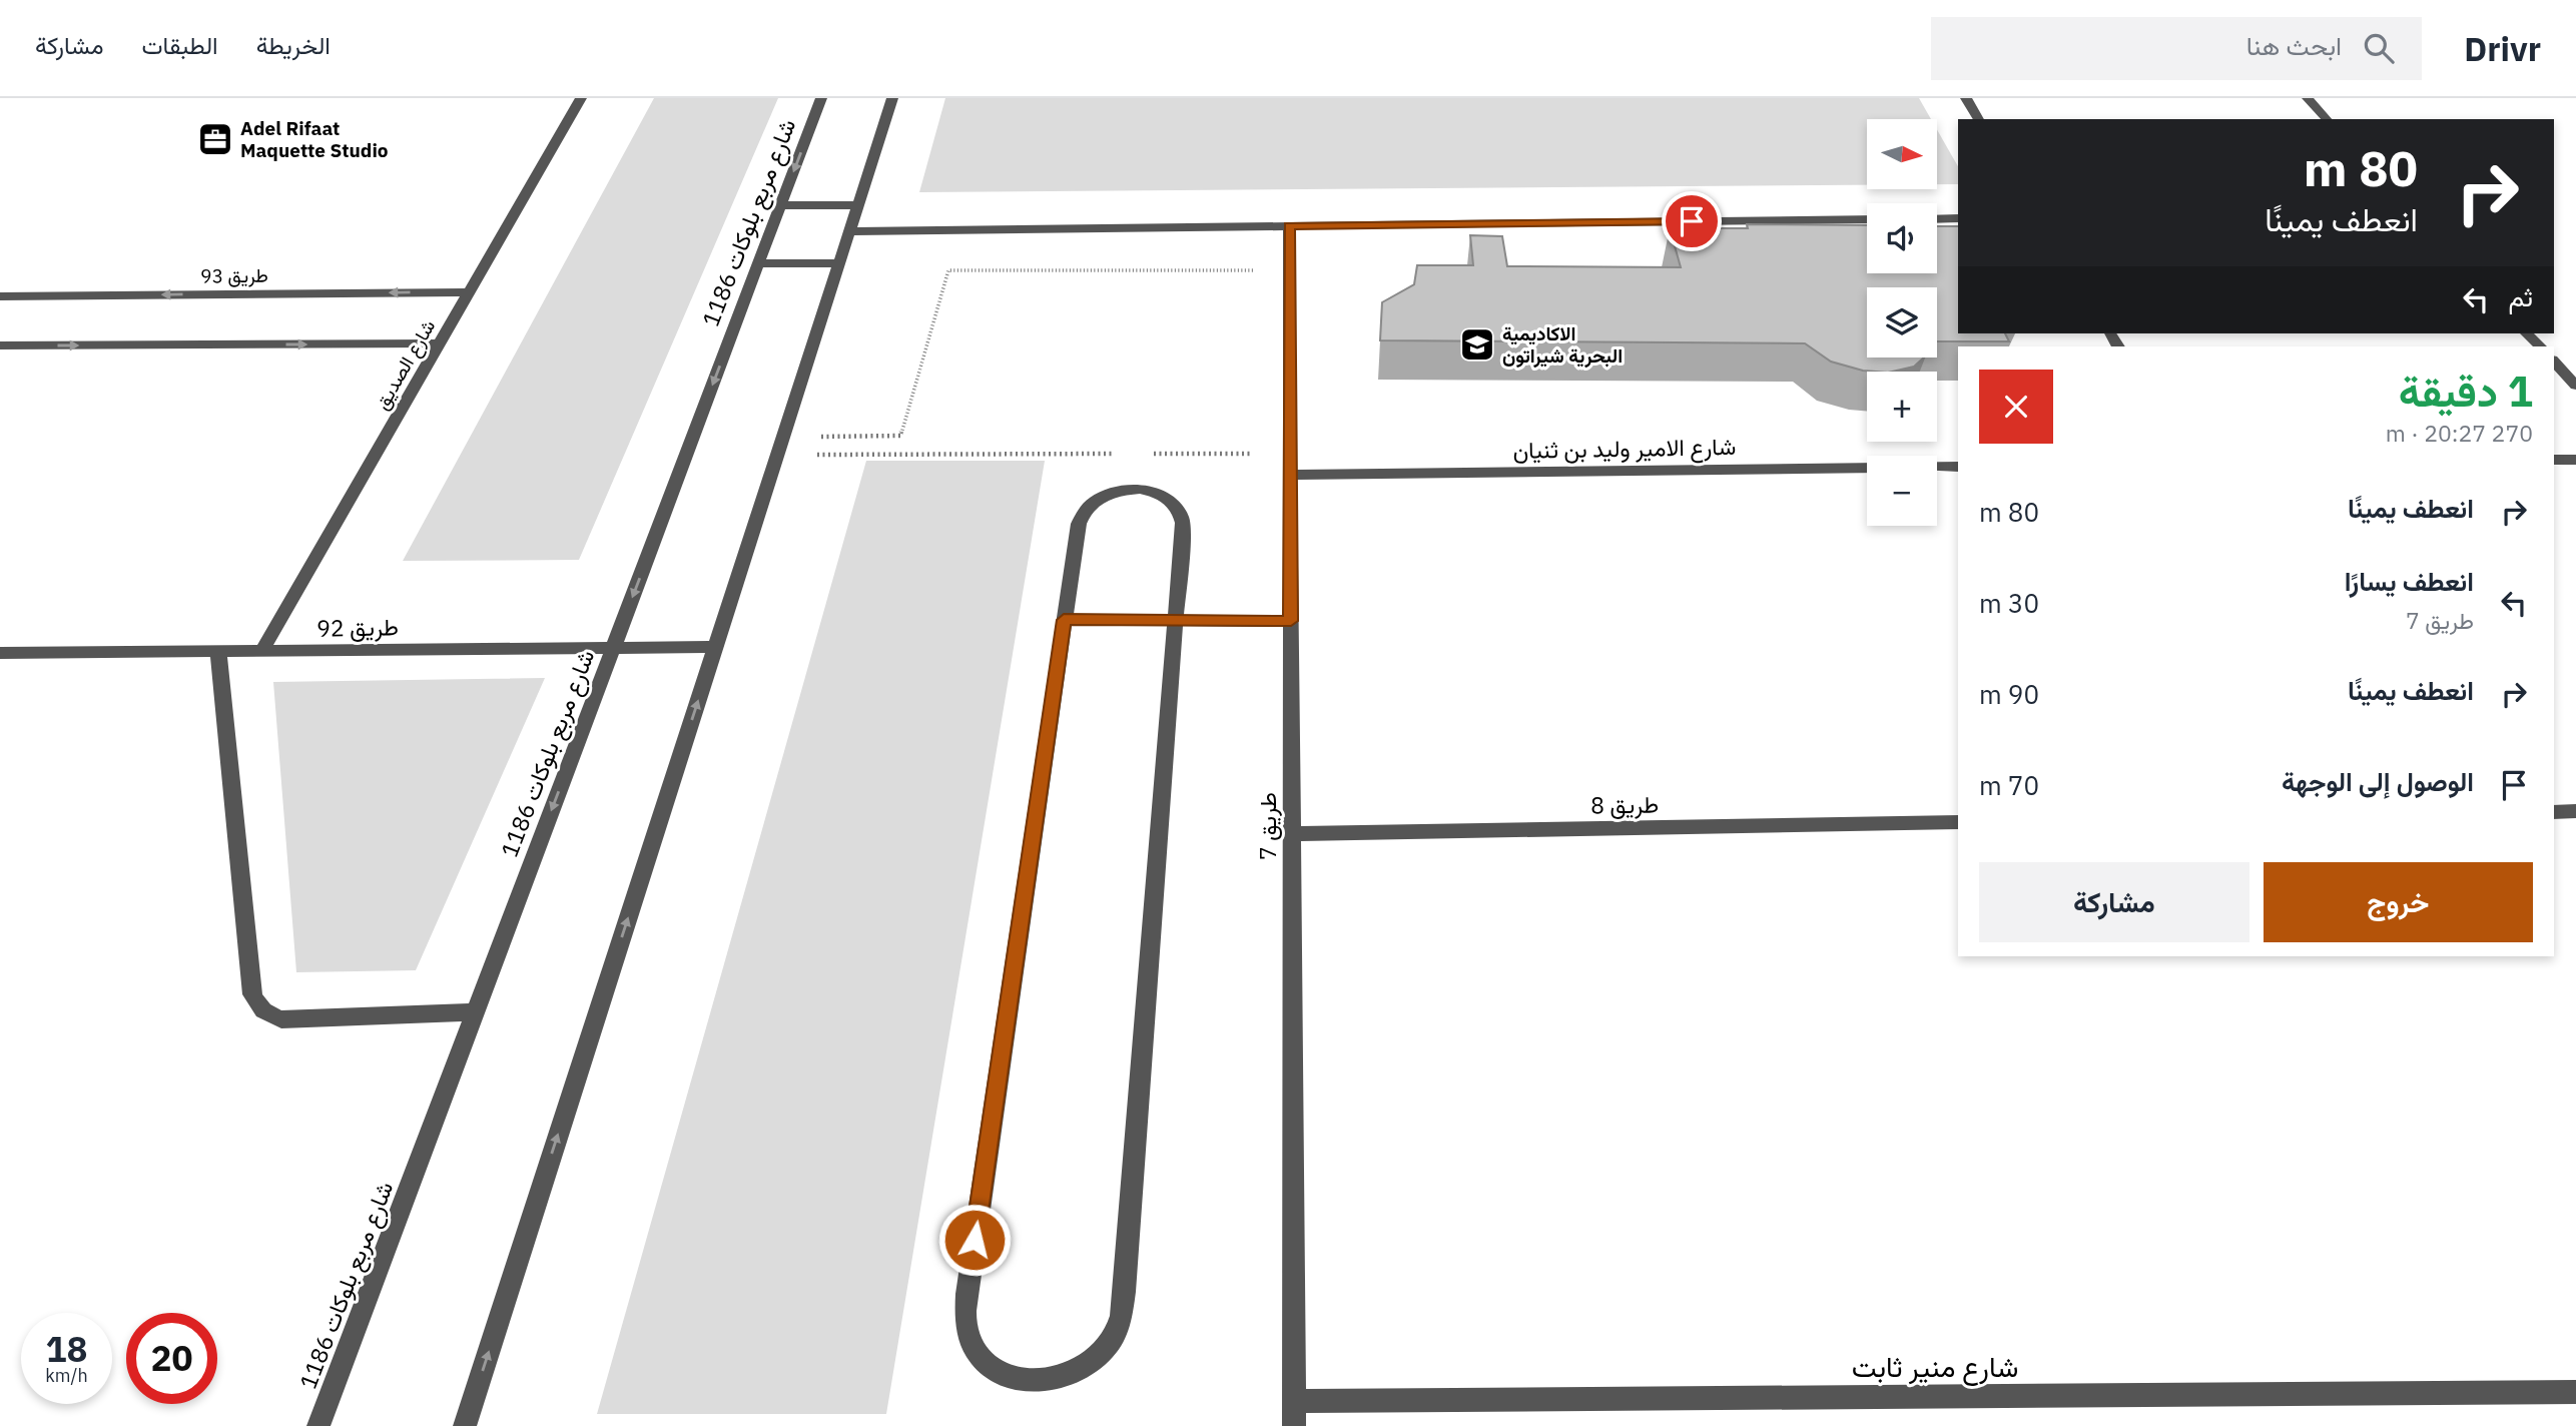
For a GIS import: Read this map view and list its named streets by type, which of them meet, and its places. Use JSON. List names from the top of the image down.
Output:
{
  "streets": {
    "street": [
      "شارع مربع بلوكات 1186",
      "طريق 93",
      "شارع الصديق",
      "شارع الامير وليد بن ثنيان",
      "طريق 92",
      "طريق 8",
      "طريق 7",
      "شارع منير ثابت"
    ]
  },
  "crossings": [
    ["شارع مربع بلوكات 1186", "طريق 92"],
    ["طريق 93", "شارع الصديق"],
    ["شارع الصديق", "طريق 92"],
    ["شارع الامير وليد بن ثنيان", "طريق 7"],
    ["طريق 8", "طريق 7"],
    ["طريق 7", "شارع منير ثابت"]
  ],
  "places": {
    "office": ["Adel Rifaat Maquette Studio"],
    "school or university": ["الاكاديمية البحرية شيراتون"]
  },
  "north": "right",
  "page": {
    "header": "Drivr",
    "search": "ابحث هنا",
    "nav": ["الخريطة", "الطبقات", "مشاركة"],
    "map_buttons": ["+", "−"],
    "turn": ["80 m", "انعطف يمينًا"],
    "then": "ثم",
    "heading": ["1 دقيقة", "270 m · 20:27"],
    "list": [
      {
        "name": "انعطف يمينًا",
        "value": "80 m"
      },
      {
        "name": "انعطف يسارًا",
        "note": "طريق 7",
        "value": "30 m"
      },
      {
        "name": "انعطف يمينًا",
        "value": "90 m"
      },
      {
        "name": "الوصول إلى الوجهة",
        "value": "70 m"
      }
    ],
    "buttons": ["خروج", "مشاركة"],
    "speed": "18 km/h",
    "limit": "20"
  }
}
